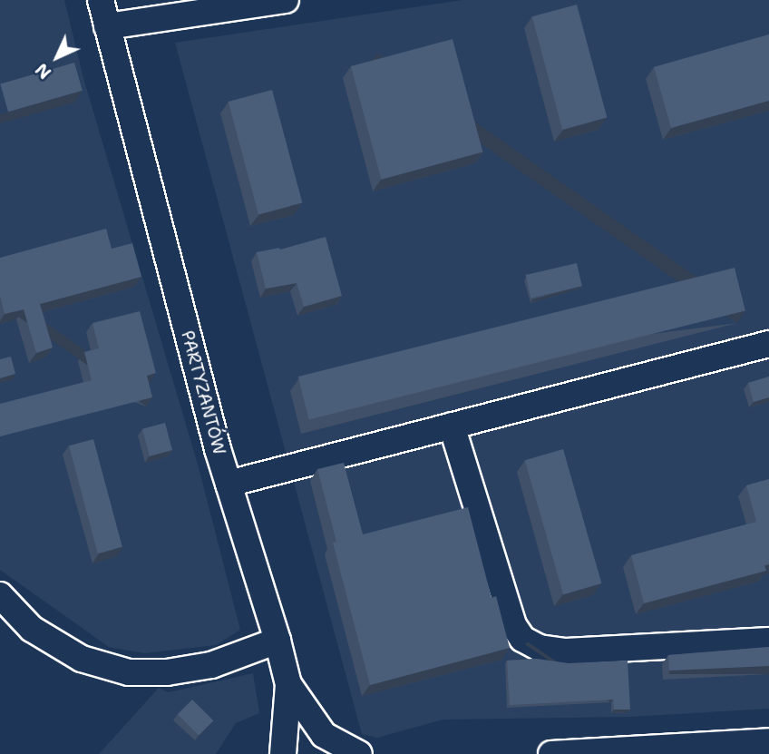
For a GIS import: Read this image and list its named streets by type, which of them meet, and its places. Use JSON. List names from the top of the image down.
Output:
{
  "streets": {
    "street": ["PARTYZANTÓW"]
  },
  "north": "bottom left"
}
